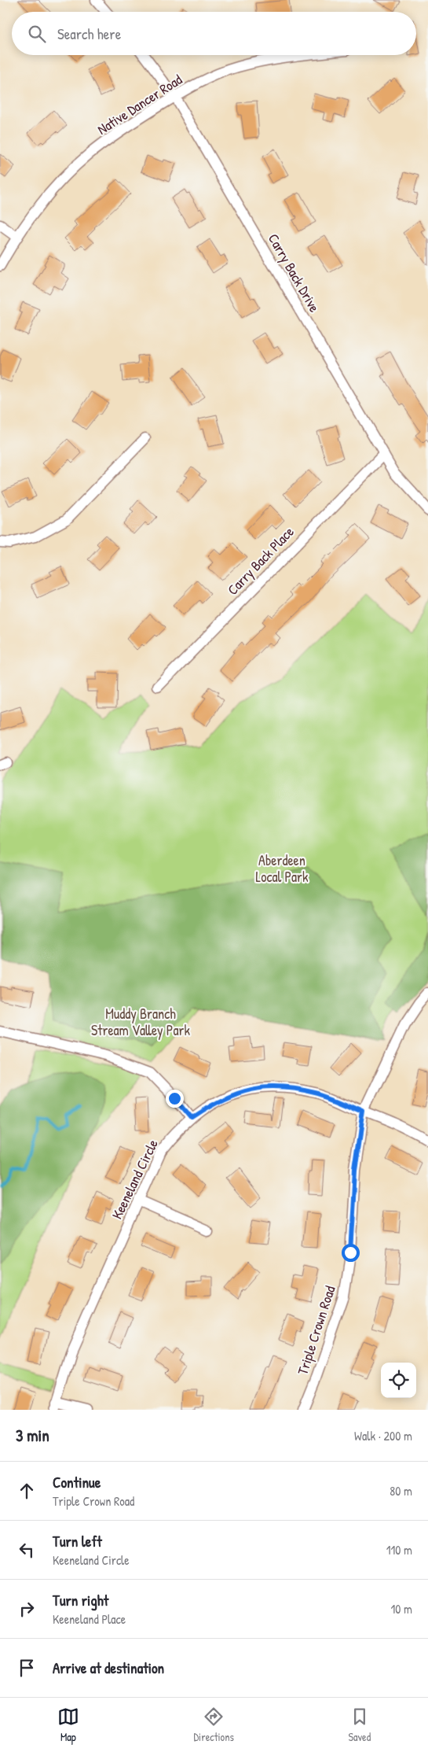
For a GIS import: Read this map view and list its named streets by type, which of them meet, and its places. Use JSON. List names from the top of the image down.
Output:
{
  "streets": {
    "street": [
      "Native Dancer Road",
      "Carry Back Drive",
      "Carry Back Place",
      "Keeneland Circle",
      "Triple Crown Road"
    ]
  },
  "crossings": [
    ["Native Dancer Road", "Carry Back Drive"],
    ["Carry Back Drive", "Carry Back Place"],
    ["Keeneland Circle", "Triple Crown Road"]
  ],
  "parks": ["Aberdeen Local Park", "Muddy Branch Stream Valley Park"],
  "page": {
    "search": "Search here",
    "heading": ["3 min", "Walk · 200 m"],
    "list": [
      ["Continue", "Triple Crown Road", "80 m"],
      ["Turn left", "Keeneland Circle", "110 m"],
      ["Turn right", "Keeneland Place", "10 m"],
      "Arrive at destination"
    ],
    "nav": ["Map", "Directions", "Saved"]
  }
}
